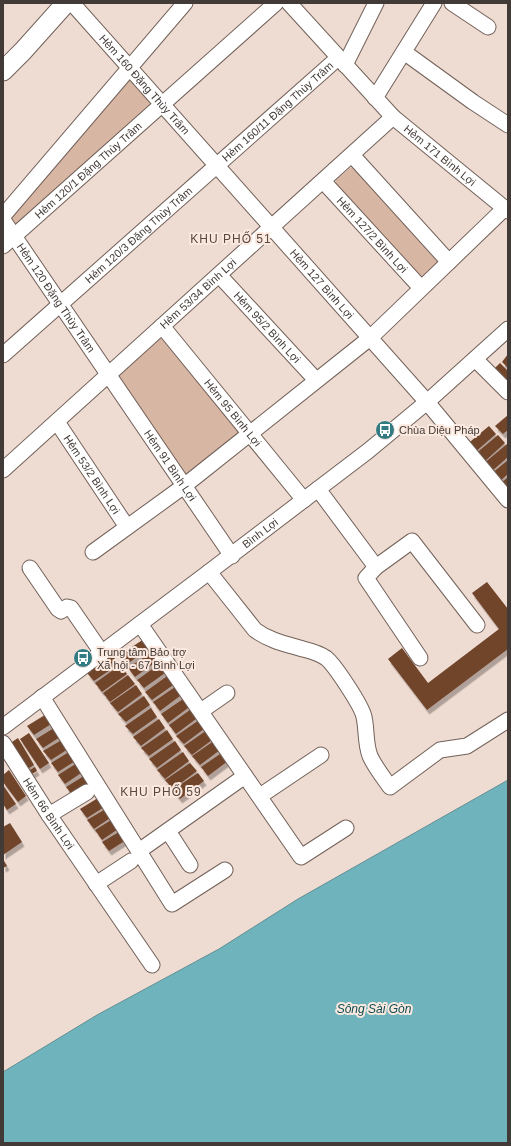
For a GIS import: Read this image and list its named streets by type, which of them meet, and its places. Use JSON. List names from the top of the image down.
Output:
{
  "streets": {
    "street": [
      "Hẻm 160 Đặng Thùy Trâm",
      "Hẻm 160/11 Đặng Thùy Trâm",
      "Hẻm 171 Bình Lợi",
      "Hẻm 120/1 Đặng Thùy Trâm",
      "Hẻm 120/3 Đặng Thùy Trâm",
      "Hẻm 127/2 Bình Lợi",
      "Hẻm 127 Bình Lợi",
      "Hẻm 53/34 Bình Lợi",
      "Hẻm 120 Đặng Thùy Trâm",
      "Hẻm 95/2 Bình Lợi",
      "Hẻm 95 Bình Lợi",
      "Hẻm 91 Bình Lợi",
      "Hẻm 53/2 Bình Lợi",
      "Bình Lợi",
      "Hẻm 66 Bình Lợi"
    ]
  },
  "crossings": [
    ["Hẻm 160 Đặng Thùy Trâm", "Hẻm 160/11 Đặng Thùy Trâm"],
    ["Hẻm 160 Đặng Thùy Trâm", "Hẻm 120/1 Đặng Thùy Trâm"],
    ["Hẻm 160 Đặng Thùy Trâm", "Hẻm 120/3 Đặng Thùy Trâm"],
    ["Hẻm 160 Đặng Thùy Trâm", "Hẻm 127 Bình Lợi"],
    ["Hẻm 160/11 Đặng Thùy Trâm", "Hẻm 171 Bình Lợi"],
    ["Hẻm 160/11 Đặng Thùy Trâm", "Hẻm 120/3 Đặng Thùy Trâm"],
    ["Hẻm 160/11 Đặng Thùy Trâm", "Hẻm 127 Bình Lợi"],
    ["Hẻm 171 Bình Lợi", "Hẻm 53/34 Bình Lợi"],
    ["Hẻm 120/1 Đặng Thùy Trâm", "Hẻm 120 Đặng Thùy Trâm"],
    ["Hẻm 120/3 Đặng Thùy Trâm", "Hẻm 127 Bình Lợi"],
    ["Hẻm 120/3 Đặng Thùy Trâm", "Hẻm 120 Đặng Thùy Trâm"],
    ["Hẻm 127/2 Bình Lợi", "Hẻm 53/34 Bình Lợi"],
    ["Hẻm 127 Bình Lợi", "Hẻm 53/34 Bình Lợi"],
    ["Hẻm 127 Bình Lợi", "Bình Lợi"],
    ["Hẻm 53/34 Bình Lợi", "Hẻm 120 Đặng Thùy Trâm"],
    ["Hẻm 53/34 Bình Lợi", "Hẻm 95/2 Bình Lợi"],
    ["Hẻm 53/34 Bình Lợi", "Hẻm 95 Bình Lợi"],
    ["Hẻm 53/34 Bình Lợi", "Hẻm 91 Bình Lợi"],
    ["Hẻm 53/34 Bình Lợi", "Hẻm 53/2 Bình Lợi"],
    ["Hẻm 120 Đặng Thùy Trâm", "Hẻm 91 Bình Lợi"],
    ["Hẻm 95 Bình Lợi", "Bình Lợi"],
    ["Hẻm 91 Bình Lợi", "Bình Lợi"]
  ],
  "districts": ["KHU PHỐ 51", "KHU PHỐ 59"],
  "water": ["Sông Sài Gòn"],
  "places": {
    "bus stop": ["Chùa Diệu Pháp", "Trung tâm Bảo trợ Xã hội - 67 Bình Lợi"]
  }
}
